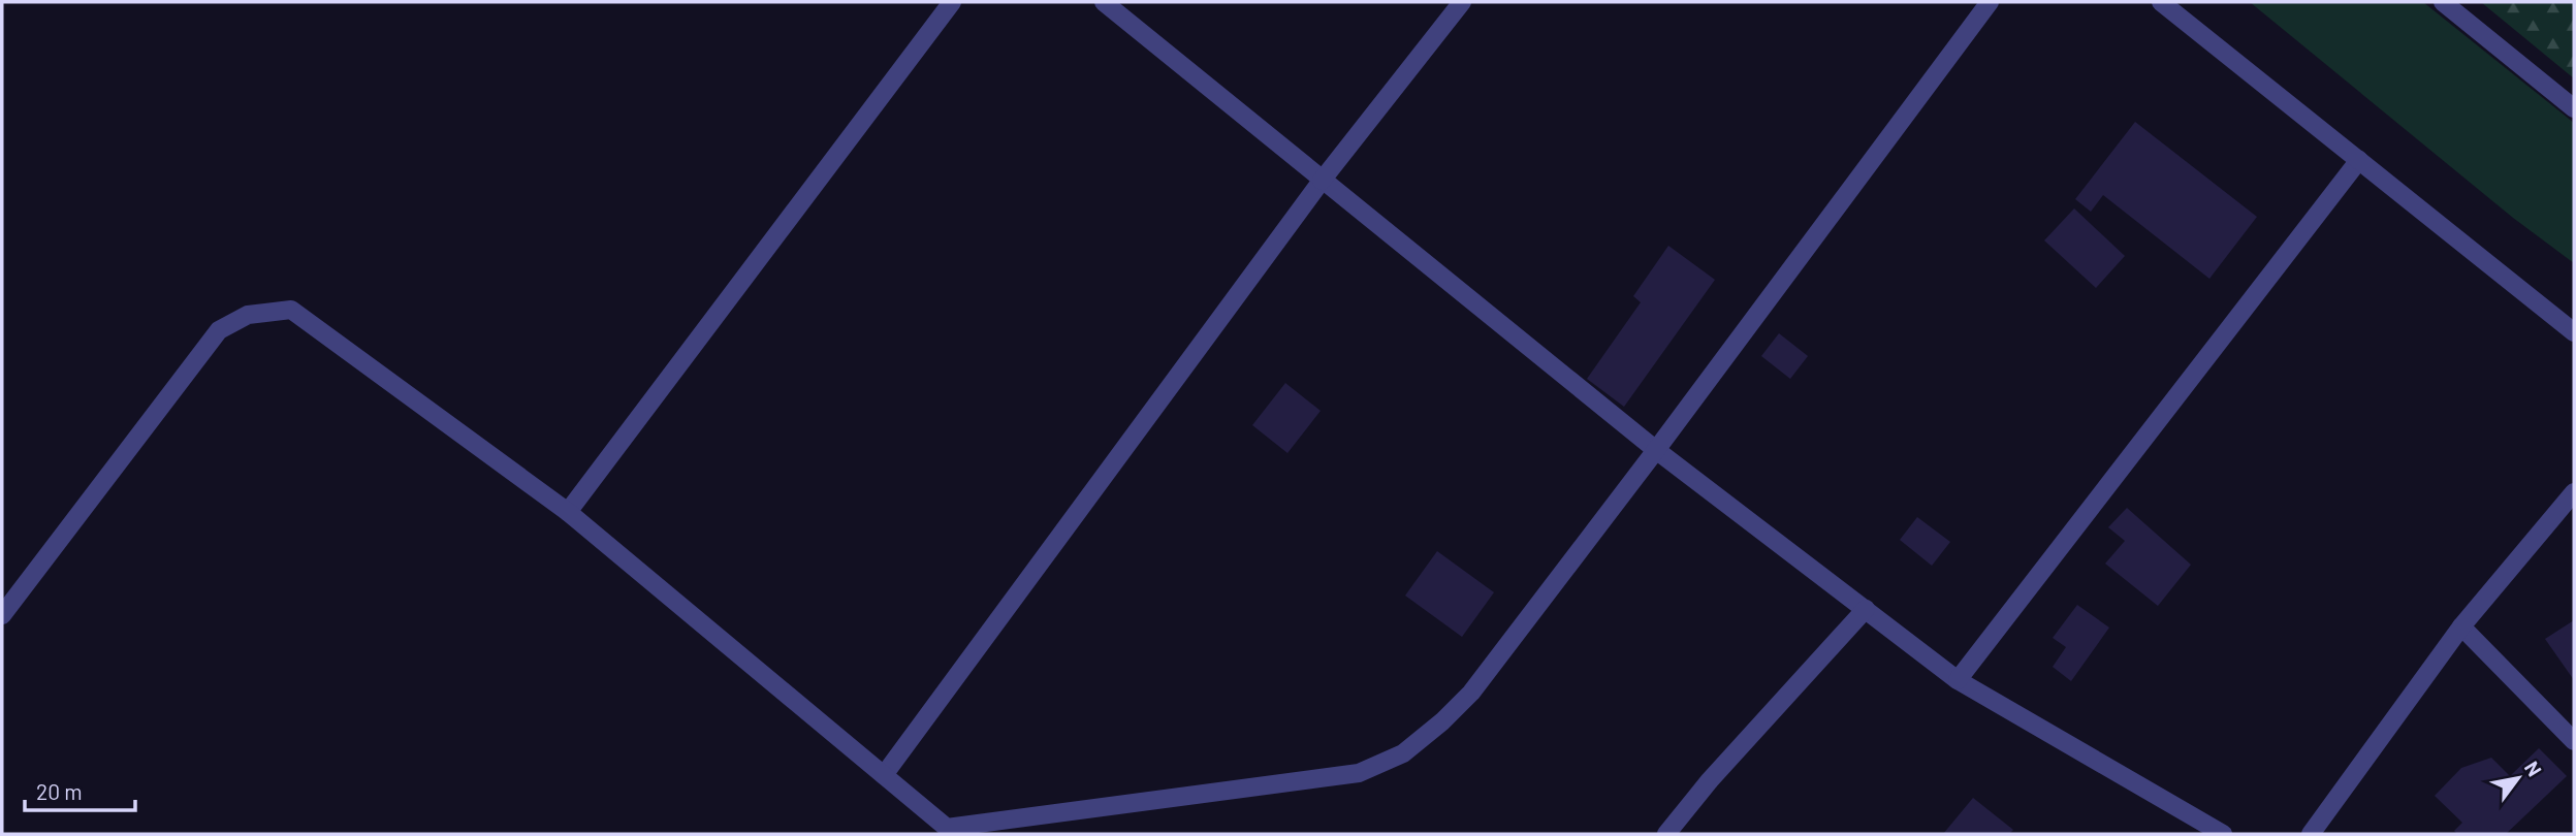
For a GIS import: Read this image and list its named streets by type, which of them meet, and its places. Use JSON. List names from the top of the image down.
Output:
{
  "scale_bar": "20 m",
  "north": "top right"
}
